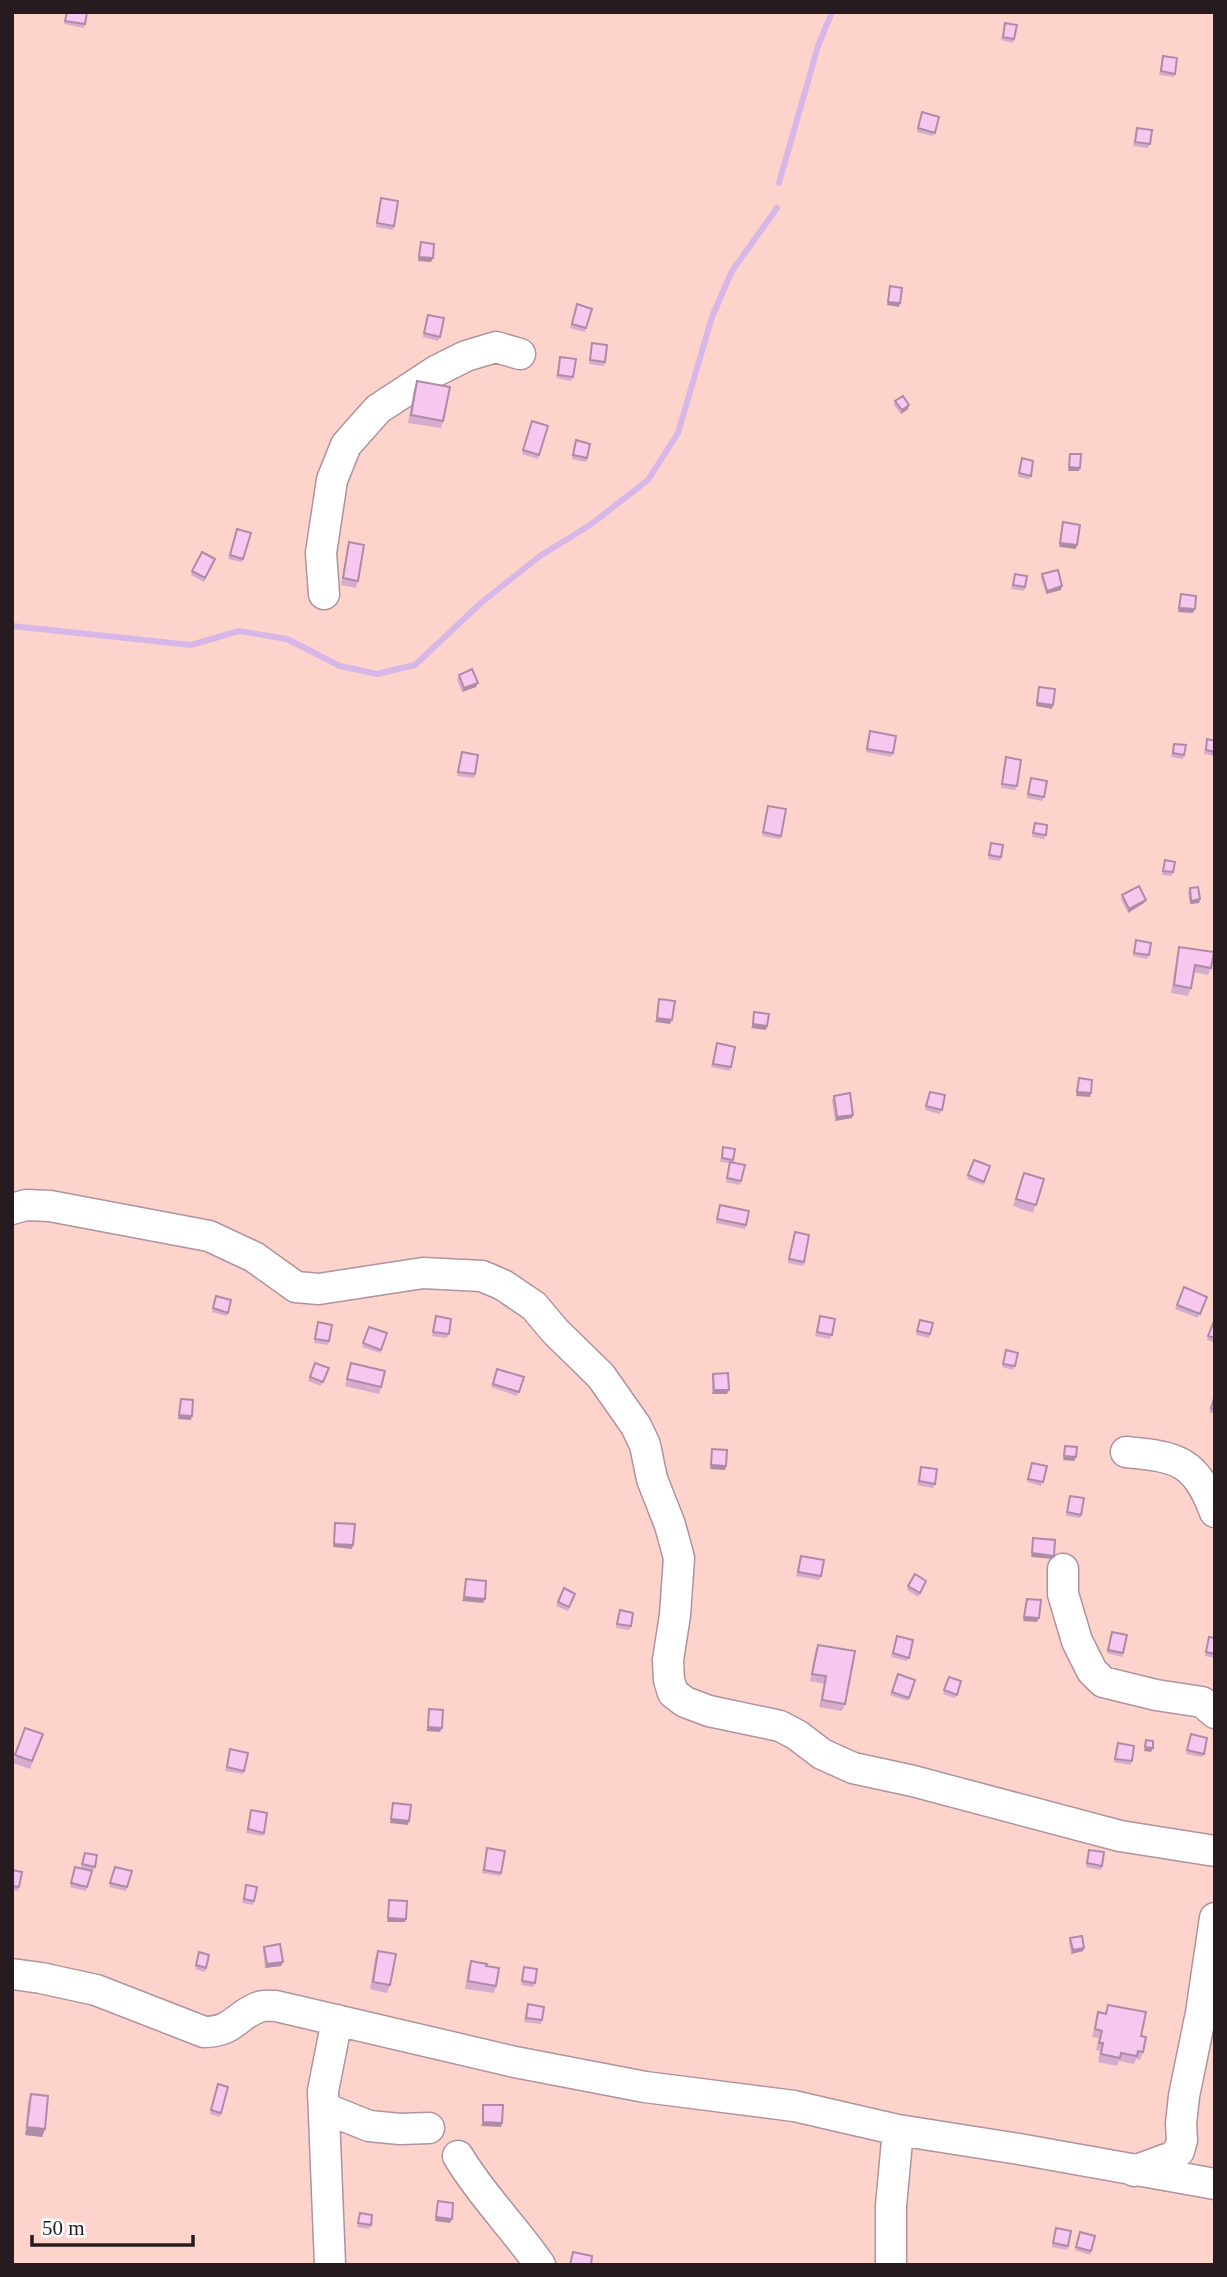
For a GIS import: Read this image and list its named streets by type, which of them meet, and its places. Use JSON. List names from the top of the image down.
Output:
{
  "scale_bar": "50 m"
}
